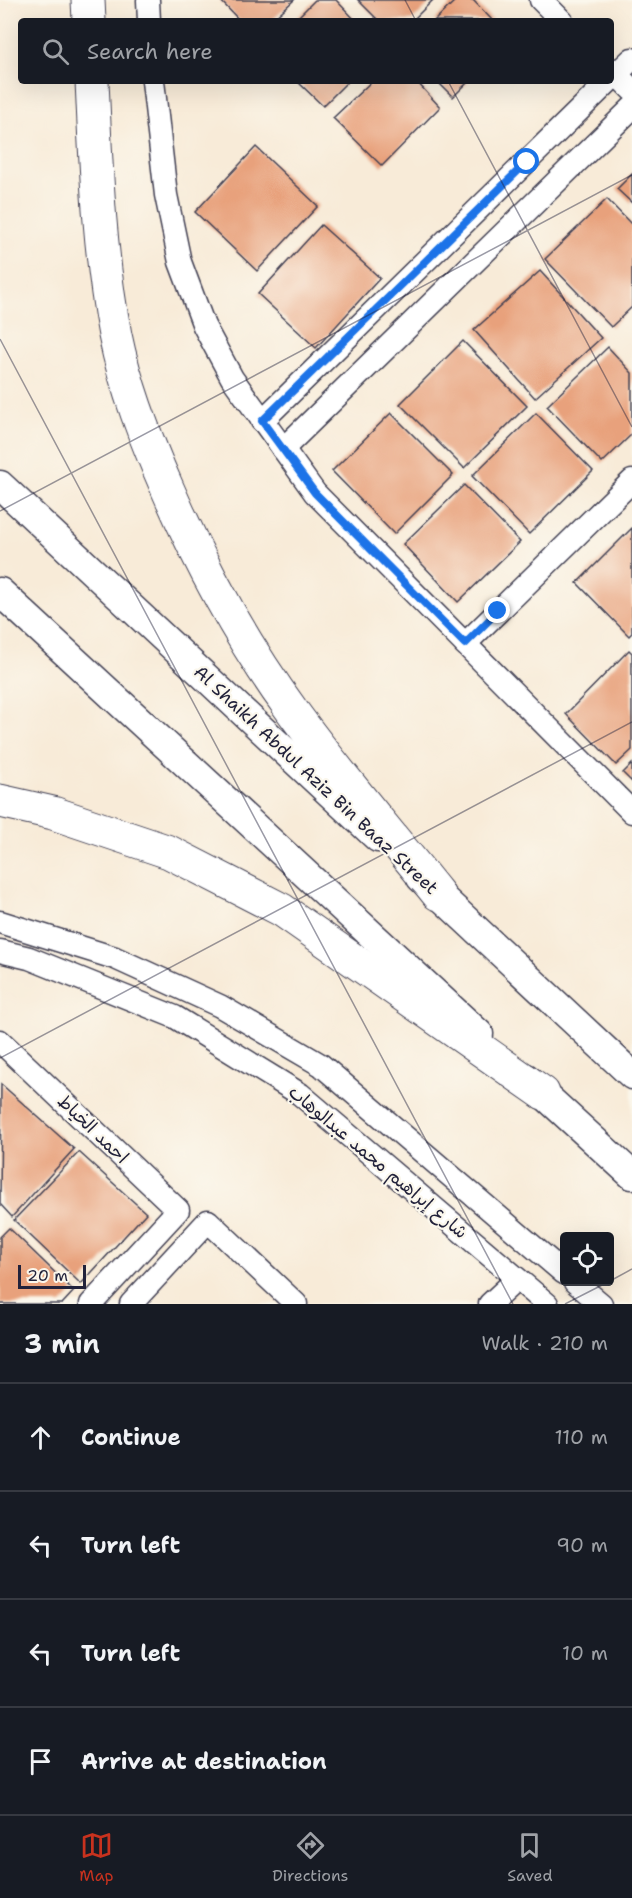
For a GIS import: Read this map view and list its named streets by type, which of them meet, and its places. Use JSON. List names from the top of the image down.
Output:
{
  "streets": {
    "main road": ["Al Shaikh Abdul Aziz Bin Baaz Street"],
    "street": ["احمد الخياط", "شارع إبراهيم محمد عبدالوهاب"]
  },
  "scale_bar": "20 m",
  "page": {
    "search": "Search here",
    "scale": "20 m",
    "heading": ["3 min", "Walk · 210 m"],
    "list": [
      ["Continue", "110 m"],
      ["Turn left", "90 m"],
      ["Turn left", "10 m"],
      "Arrive at destination"
    ],
    "nav": ["Map", "Directions", "Saved"]
  }
}
